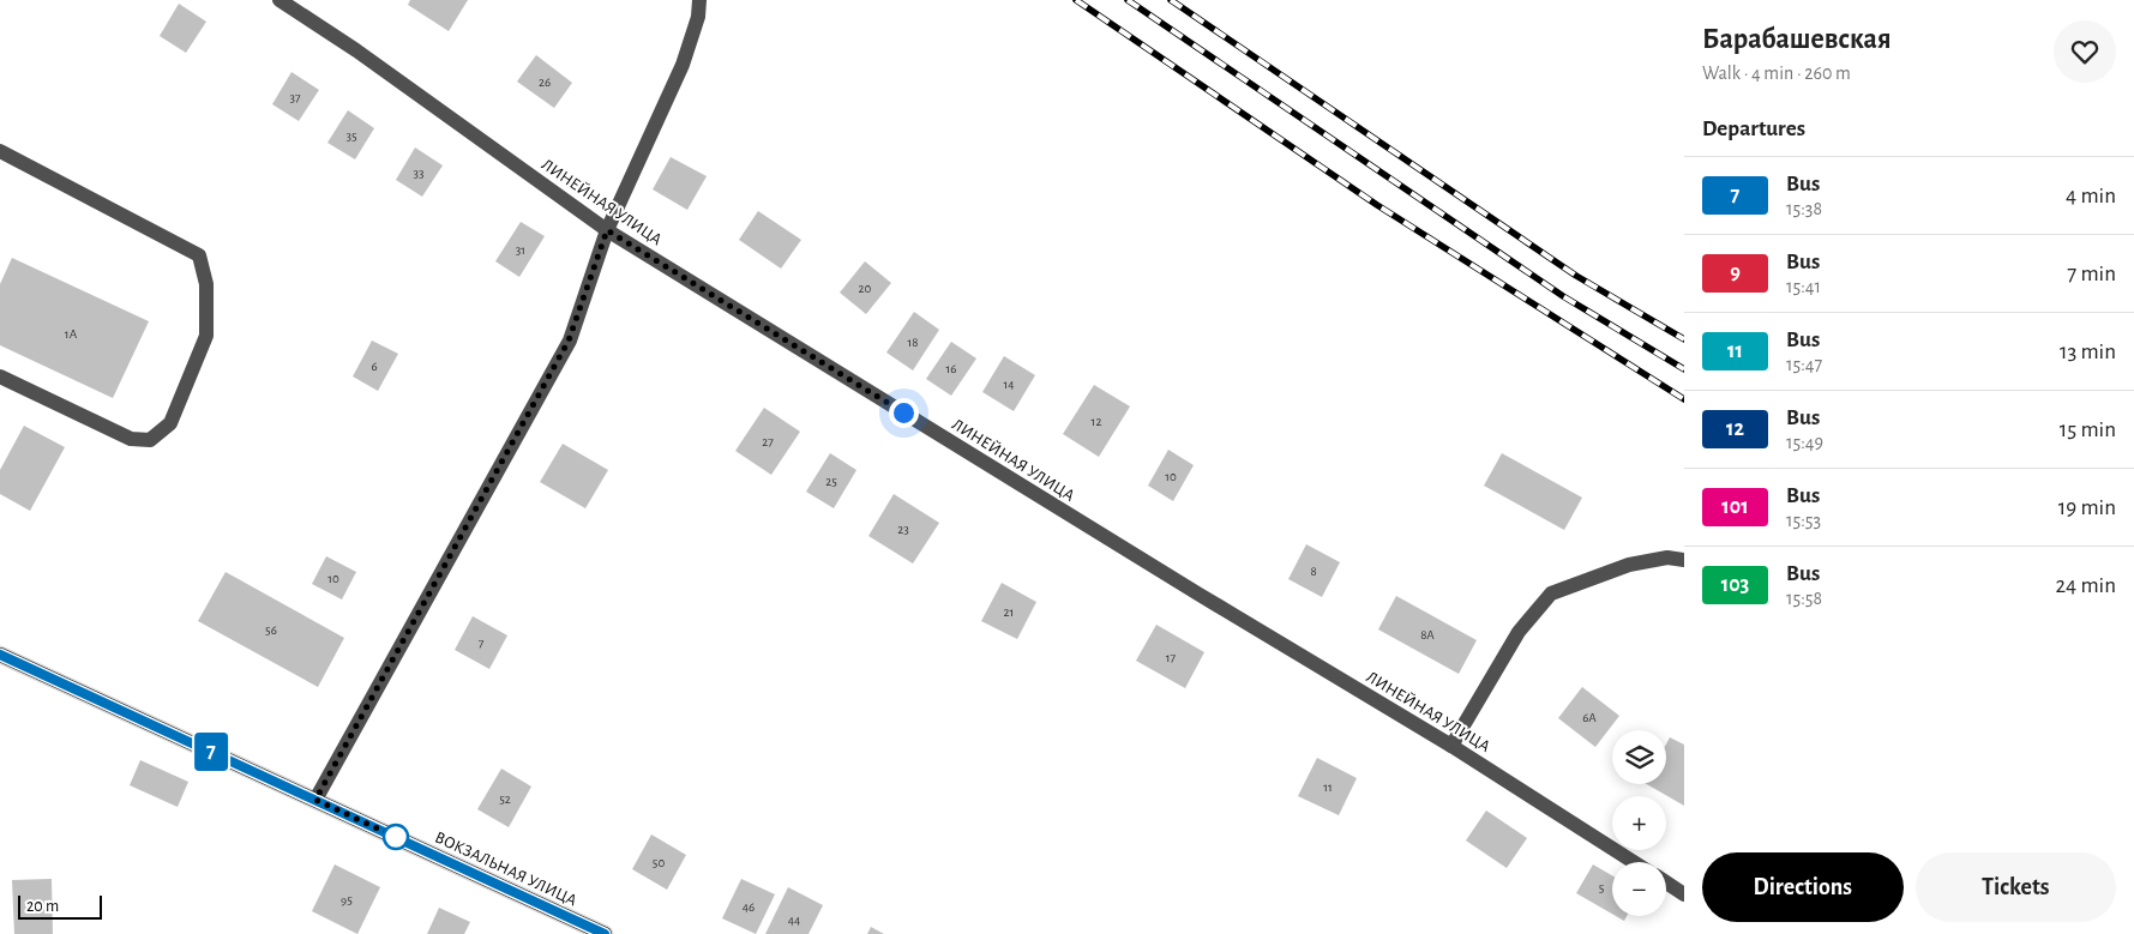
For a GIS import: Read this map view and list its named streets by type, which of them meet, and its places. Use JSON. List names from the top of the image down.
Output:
{
  "streets": {
    "main road": ["ВОКЗАЛЬНАЯ УЛИЦА"],
    "lane": ["ЛИНЕЙНАЯ УЛИЦА"]
  },
  "lines": ["bus line 7"],
  "house_numbers": [
    "26",
    "37",
    "35",
    "33",
    "31",
    "20",
    "1А",
    "18",
    "6",
    "16",
    "14",
    "12",
    "27",
    "10",
    "25",
    "23",
    "8",
    "10",
    "21",
    "56",
    "8А",
    "7",
    "17",
    "6А",
    "11",
    "52",
    "50",
    "5",
    "95",
    "46",
    "44"
  ],
  "scale_bar": "20 m",
  "page": {
    "on_map": "7",
    "heading": [
      ["Барабашевская", "Walk · 4 min · 260 m"],
      "Departures"
    ],
    "list": [
      {
        "mark": "7",
        "name": "Bus",
        "note": "15:38",
        "value": "4 min"
      },
      {
        "mark": "9",
        "name": "Bus",
        "note": "15:41",
        "value": "7 min"
      },
      {
        "mark": "11",
        "name": "Bus",
        "note": "15:47",
        "value": "13 min"
      },
      {
        "mark": "12",
        "name": "Bus",
        "note": "15:49",
        "value": "15 min"
      },
      {
        "mark": "101",
        "name": "Bus",
        "note": "15:53",
        "value": "19 min"
      },
      {
        "mark": "103",
        "name": "Bus",
        "note": "15:58",
        "value": "24 min"
      }
    ],
    "map_buttons": ["+", "−"],
    "buttons": ["Directions", "Tickets"],
    "scale": "20 m"
  }
}
